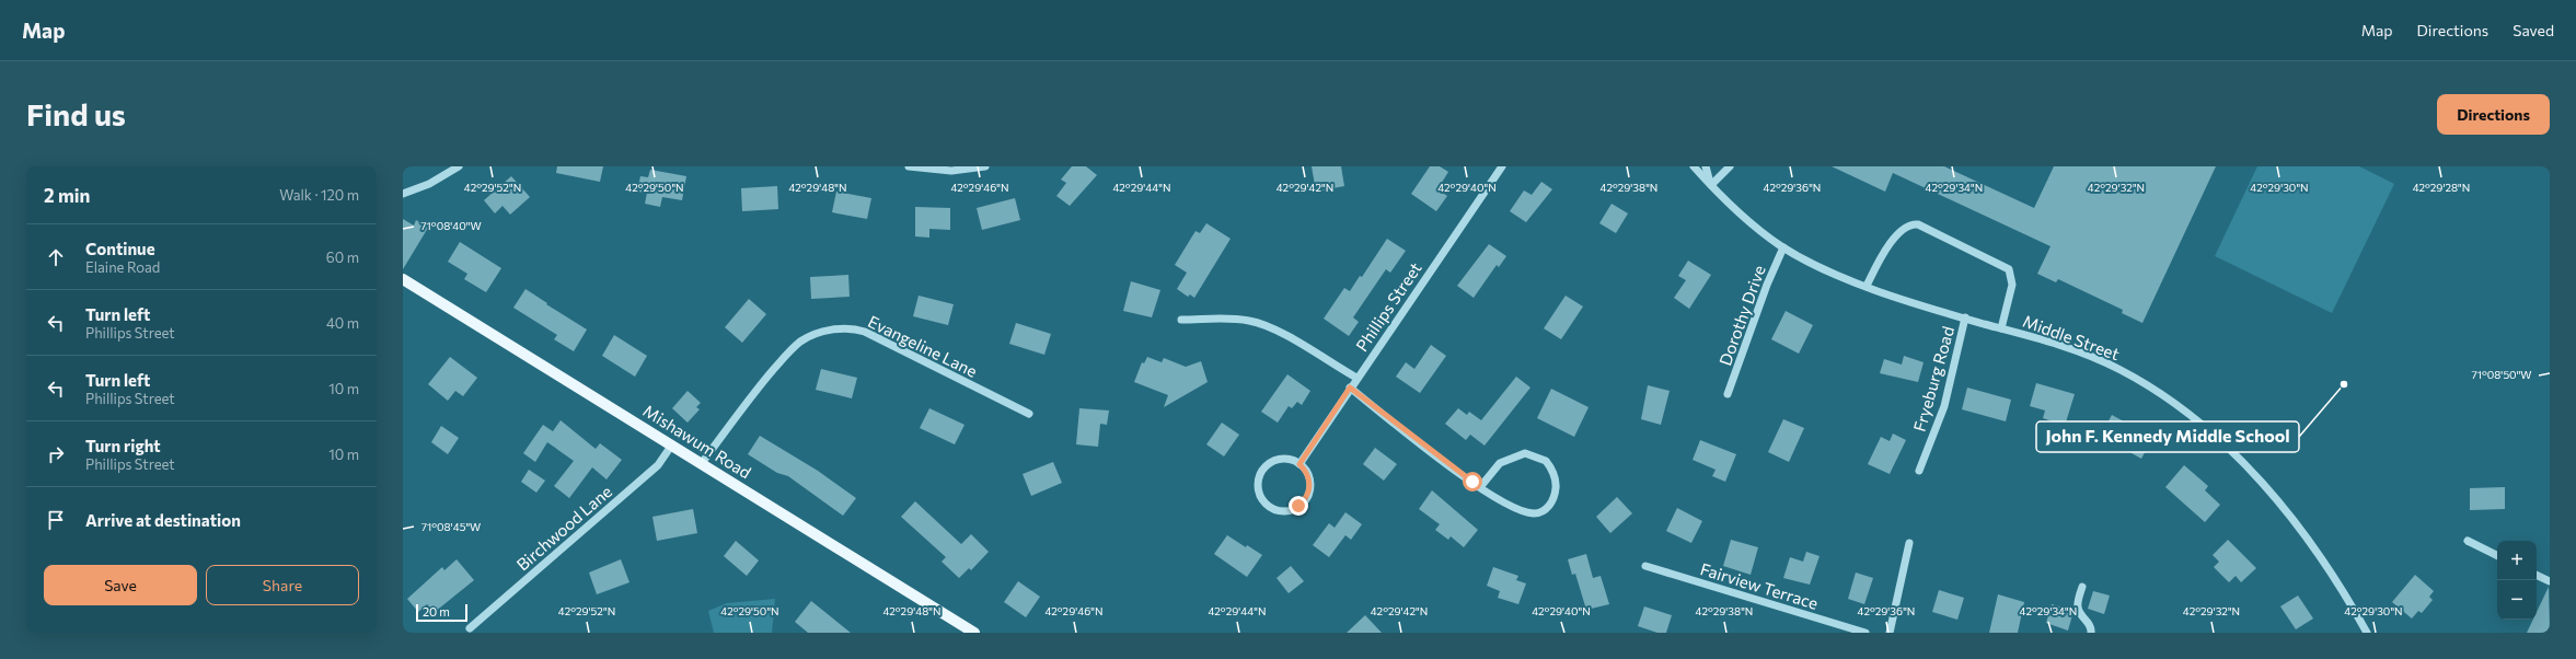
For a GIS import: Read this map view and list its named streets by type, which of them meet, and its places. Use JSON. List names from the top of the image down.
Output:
{
  "streets": {
    "main road": ["Mishawum Road"],
    "street": [
      "Phillips Street",
      "Dorothy Drive",
      "Middle Street",
      "Evangeline Lane",
      "Fryeburg Road",
      "Birchwood Lane",
      "Fairview Terrace"
    ]
  },
  "crossings": [
    ["Dorothy Drive", "Middle Street"],
    ["Middle Street", "Fryeburg Road"],
    ["Evangeline Lane", "Mishawum Road"],
    ["Mishawum Road", "Birchwood Lane"]
  ],
  "places": ["John F. Kennedy Middle School"],
  "scale_bar": "20 m",
  "page": {
    "header": "Map",
    "nav": ["Map", "Directions", "Saved"],
    "buttons": [
      "Directions",
      ["Save", "Share"]
    ],
    "title": "Find us",
    "heading": ["2 min", "Walk · 120 m"],
    "list": [
      ["Continue", "Elaine Road", "60 m"],
      ["Turn left", "Phillips Street", "40 m"],
      ["Turn left", "Phillips Street", "10 m"],
      ["Turn right", "Phillips Street", "10 m"],
      "Arrive at destination"
    ],
    "map_buttons": ["+", "−"],
    "scale": "20 m"
  },
  "coordinates": [
    "42°29'52\"N",
    "42°29'50\"N",
    "42°29'48\"N",
    "42°29'46\"N",
    "42°29'44\"N",
    "42°29'42\"N",
    "42°29'40\"N",
    "42°29'38\"N",
    "42°29'36\"N",
    "42°29'34\"N",
    "42°29'32\"N",
    "42°29'30\"N",
    "42°29'28\"N",
    "71°08'40\"W",
    "71°08'50\"W",
    "71°08'45\"W"
  ]
}
